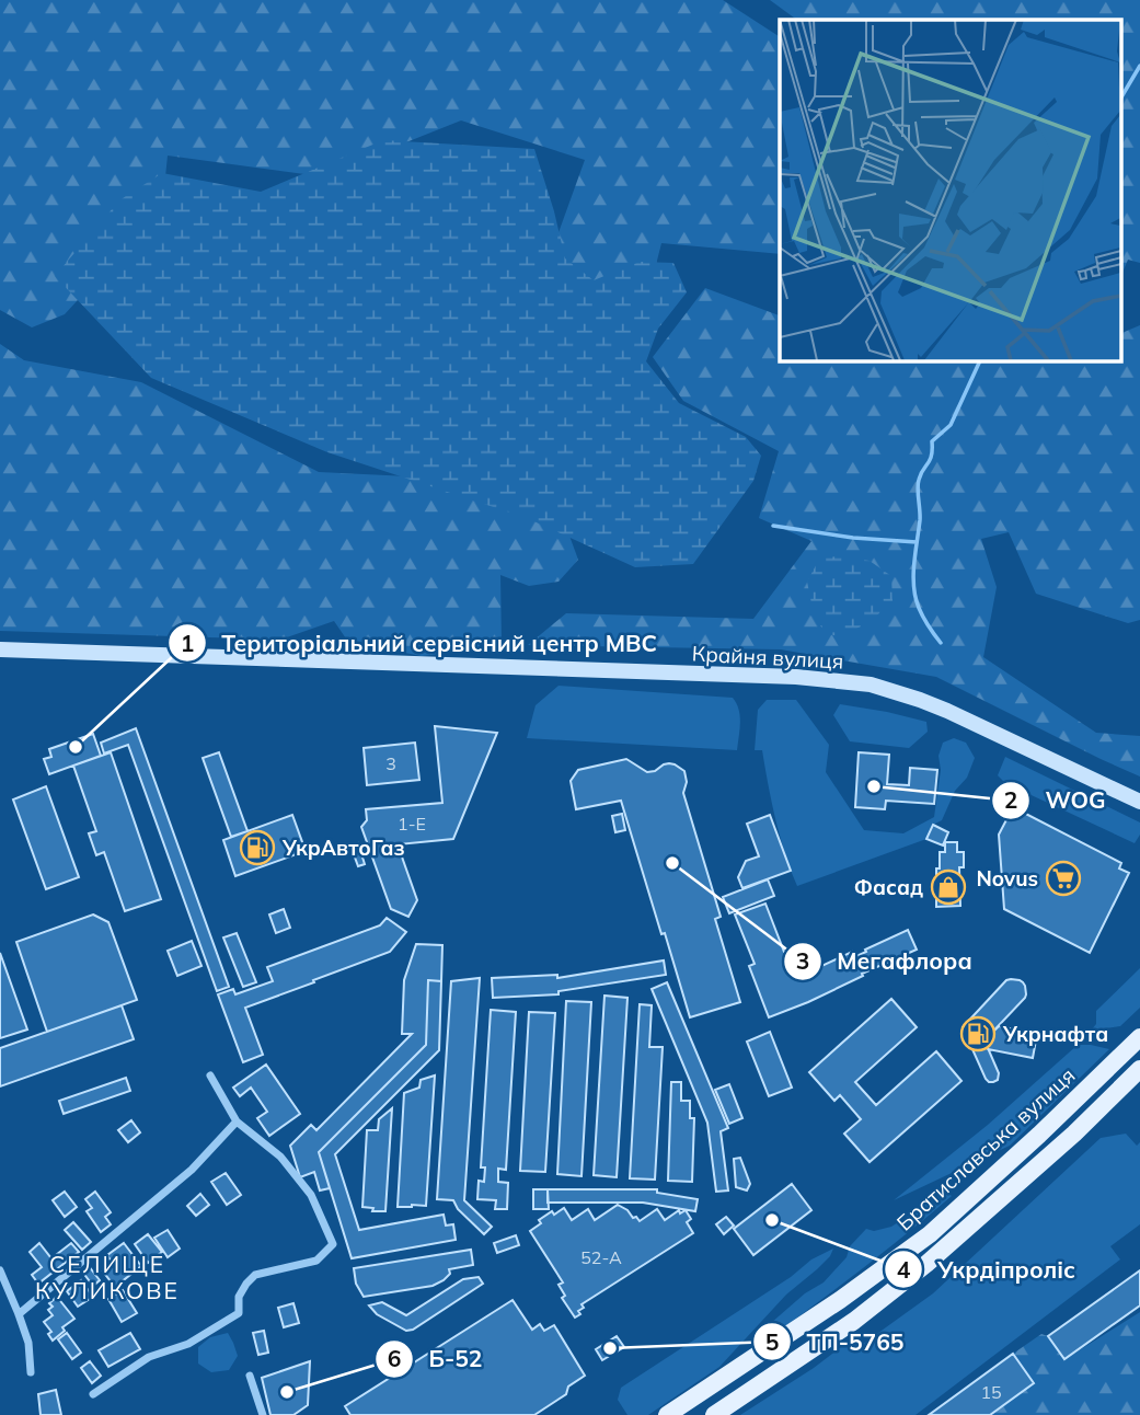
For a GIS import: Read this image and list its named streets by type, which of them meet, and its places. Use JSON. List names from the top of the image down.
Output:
{
  "streets": {
    "main road": ["Братиславська вулиця"],
    "street": ["Крайня вулиця"]
  },
  "districts": ["СЕЛИЩЕ КУЛИКОВЕ"],
  "places": {
    "other": [
      "Територіальний сервісний центр МВС",
      "WOG",
      "Мегафлора",
      "Укрдіпроліс",
      "ТП-5765",
      "Б-52"
    ],
    "fuel station": ["УкрАвтоГаз", "Укрнафта"],
    "supermarket": ["Novus"],
    "shop": ["Фасад"]
  },
  "house_numbers": [
    "3",
    "1-Е",
    "52-А",
    "15"
  ]
}
